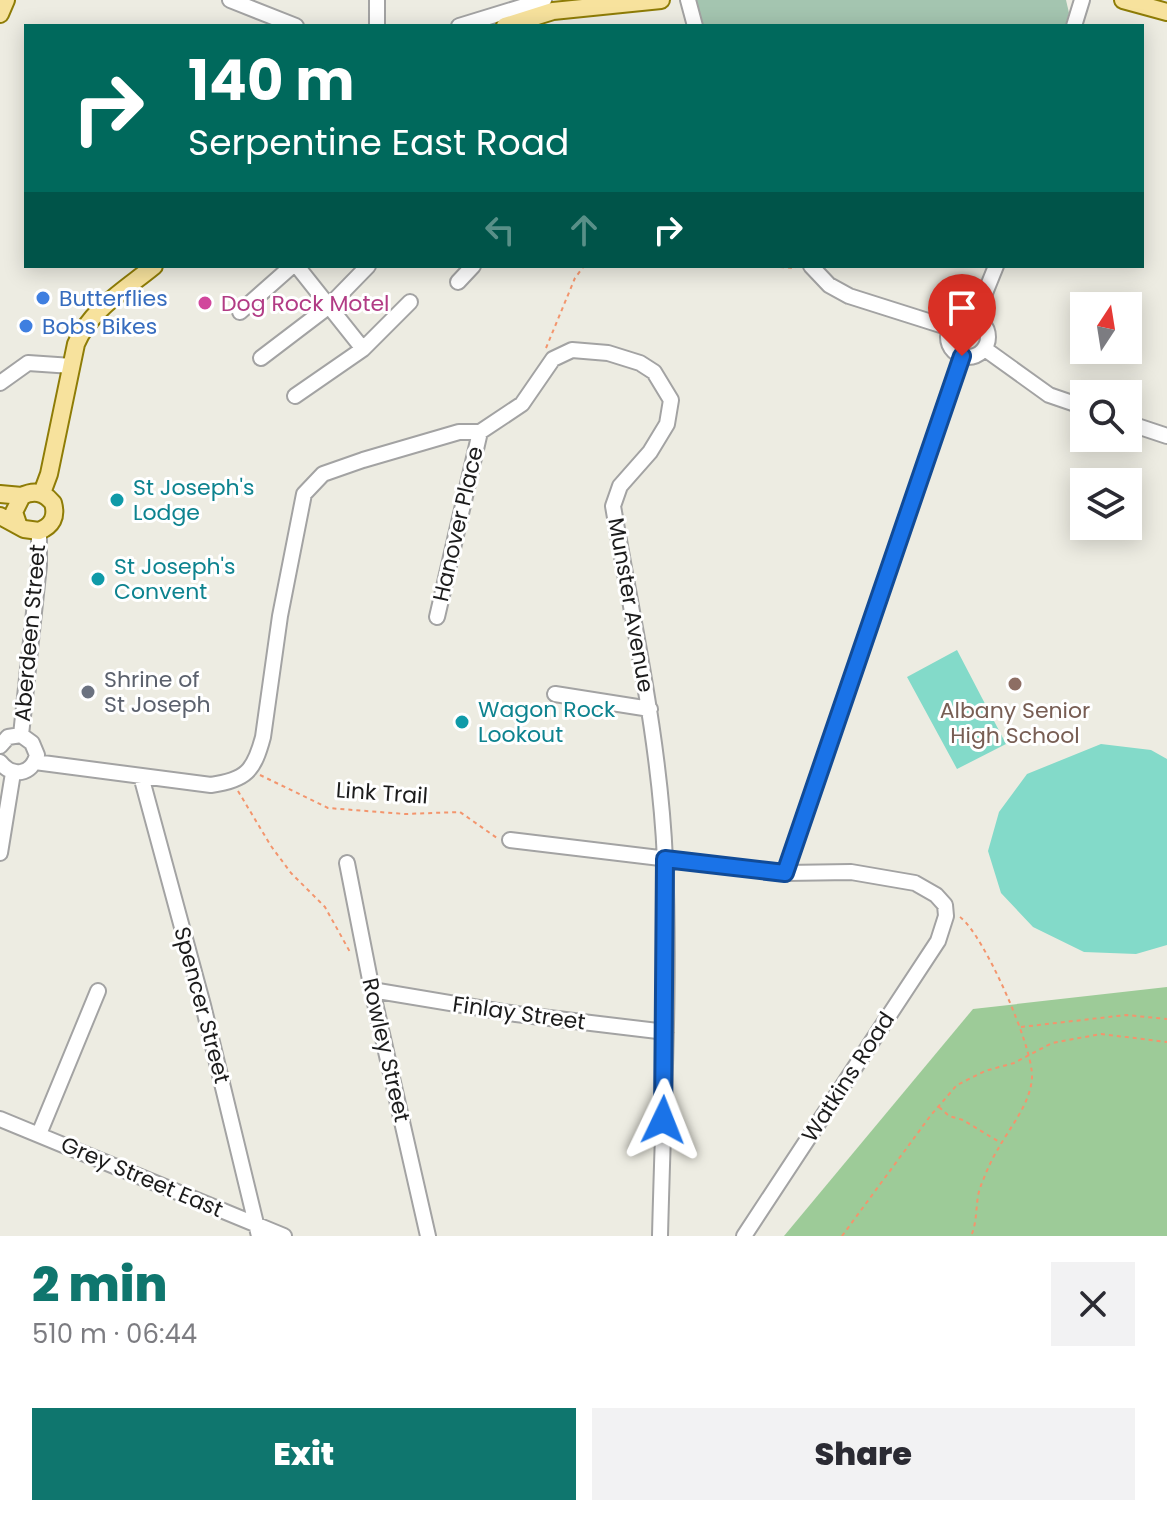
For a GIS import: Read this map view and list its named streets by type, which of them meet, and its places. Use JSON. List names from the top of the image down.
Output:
{
  "streets": {
    "street": [
      "Hanover Place",
      "Munster Avenue",
      "Aberdeen Street",
      "Spencer Street",
      "Finlay Street",
      "Rowley Street",
      "Watkins Road",
      "Grey Street East"
    ],
    "path": ["Link Trail"]
  },
  "crossings": [
    ["Hanover Place", "Munster Avenue"],
    ["Munster Avenue", "Link Trail"],
    ["Munster Avenue", "Finlay Street"],
    ["Spencer Street", "Grey Street East"],
    ["Finlay Street", "Rowley Street"]
  ],
  "places": [
    "Butterflies",
    "Dog Rock Motel",
    "Bobs Bikes",
    "St Joseph's Lodge",
    "St Joseph's Convent",
    "Albany Senior High School",
    "Shrine of St Joseph",
    "Wagon Rock Lookout"
  ],
  "north": "top",
  "page": {
    "turn": ["140 m", "Serpentine East Road"],
    "heading": ["2 min", "510 m · 06:44"],
    "buttons": ["Exit", "Share"]
  }
}
